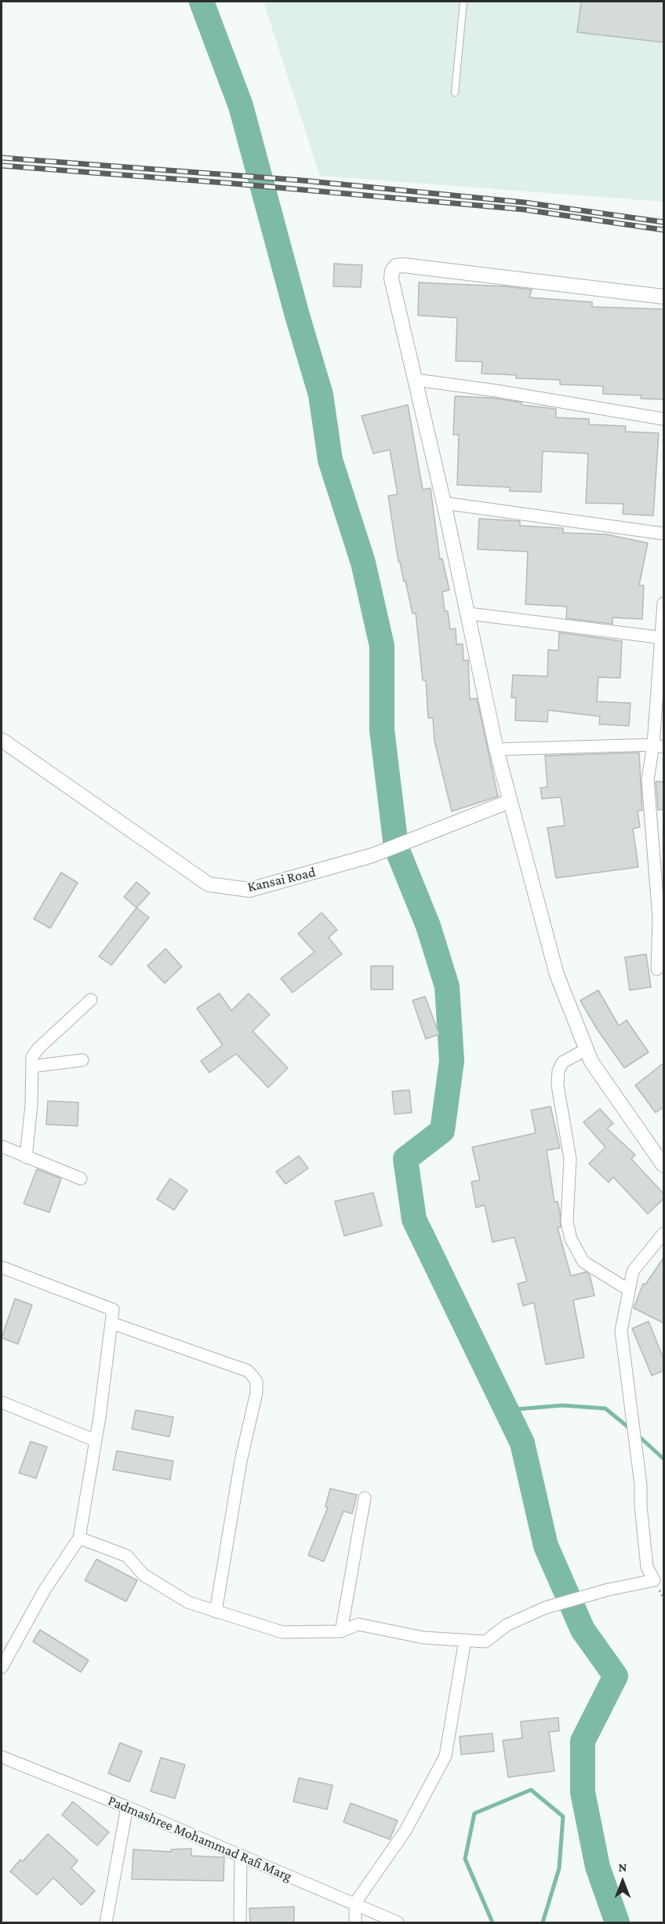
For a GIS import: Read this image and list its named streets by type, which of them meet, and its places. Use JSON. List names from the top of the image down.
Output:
{
  "streets": {
    "street": ["Kansai Road", "Padmashree Mohammad Rafi Marg"]
  },
  "north": "top"
}
